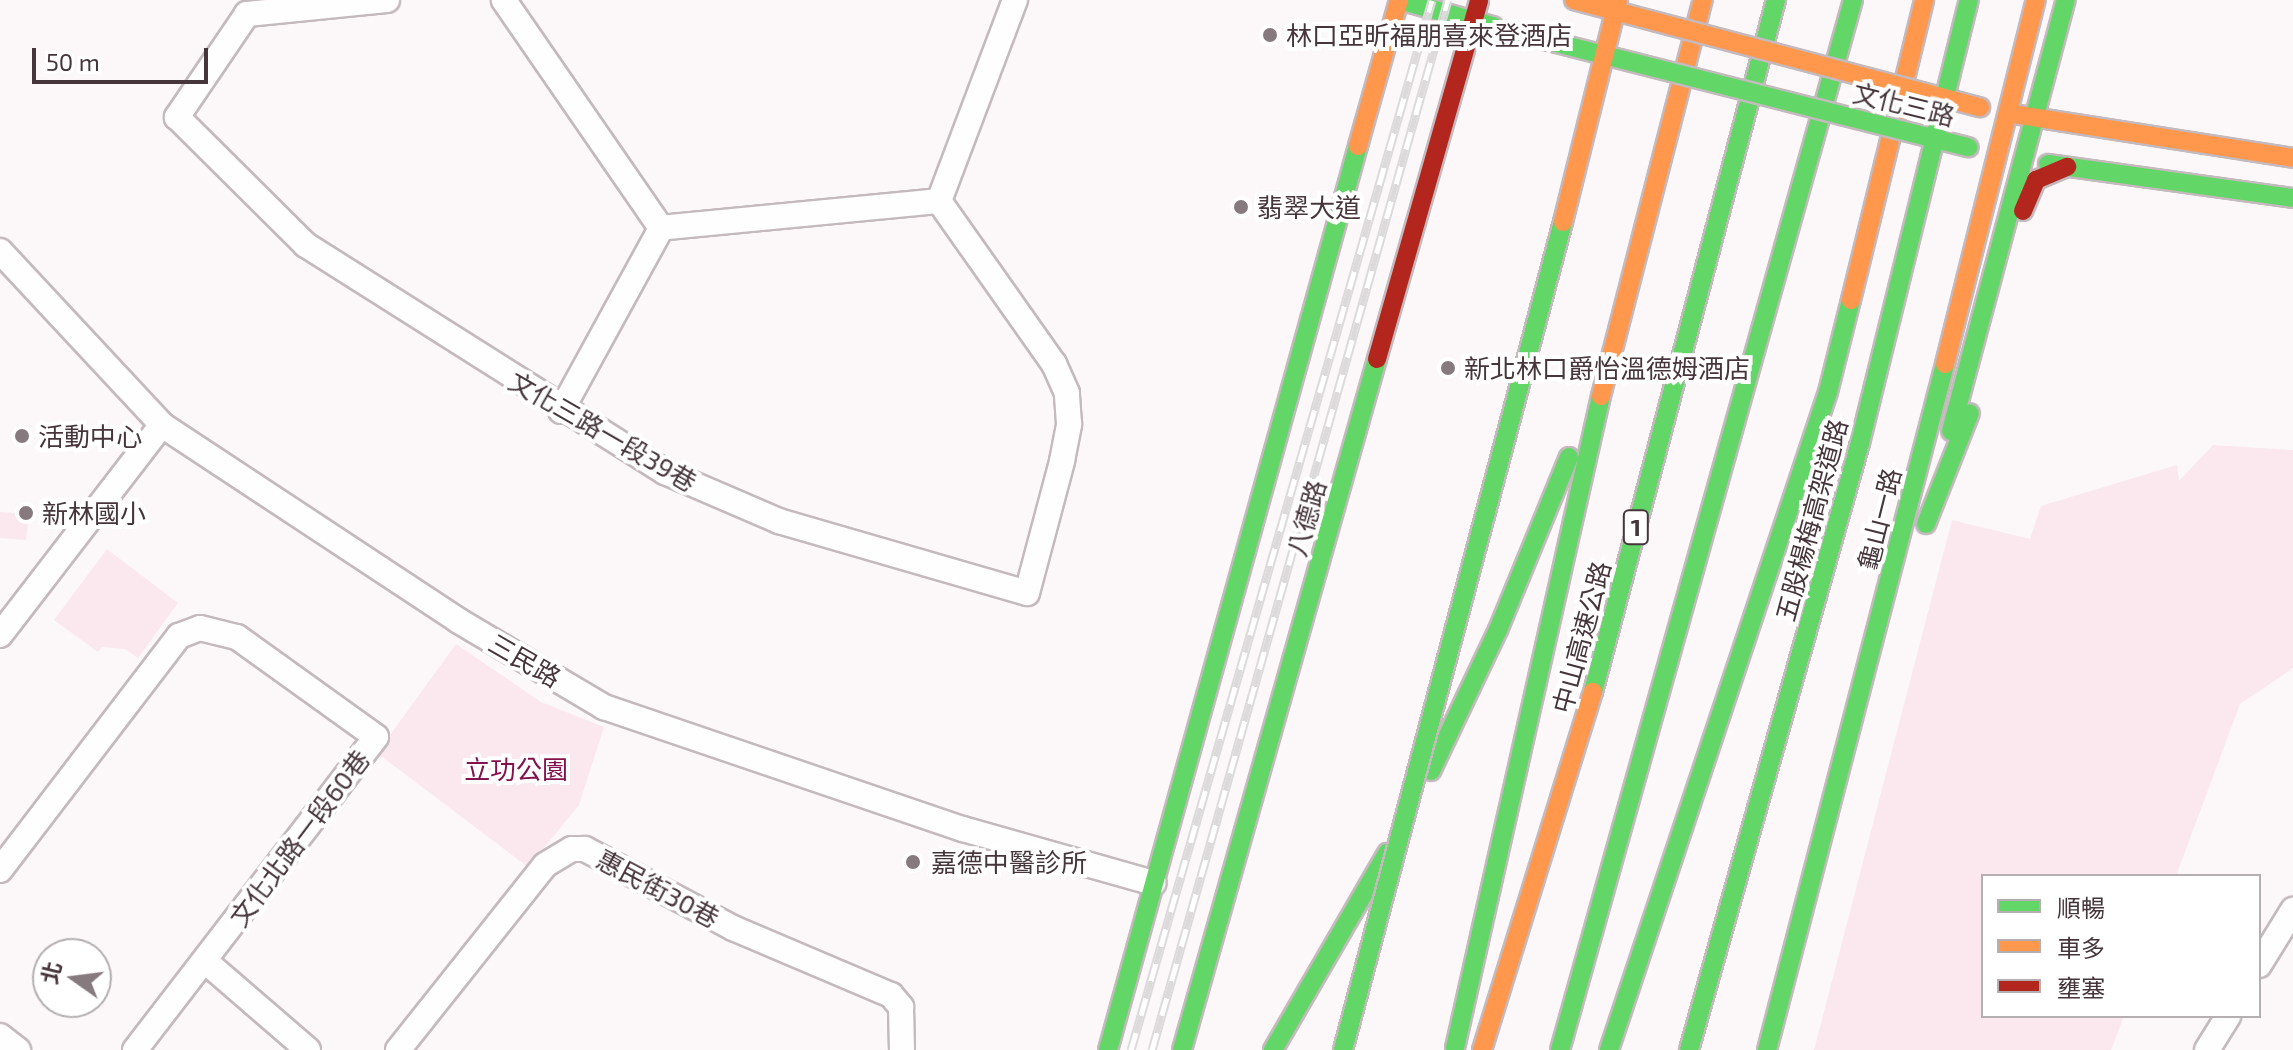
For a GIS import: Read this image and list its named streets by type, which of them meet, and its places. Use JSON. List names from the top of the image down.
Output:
{
  "streets": {
    "main road": [
      "文化三路",
      "八德路",
      "龜山一路",
      "五股楊梅高架道路",
      "1",
      "中山高速公路"
    ],
    "street": [
      "文化三路一段39巷",
      "三民路",
      "文化北路一段60巷",
      "惠民街30巷"
    ]
  },
  "crossings": [
    ["文化三路", "八德路"],
    ["文化三路", "龜山一路"],
    ["八德路", "三民路"]
  ],
  "parks": ["立功公園"],
  "places": [
    "林口亞昕福朋喜來登酒店",
    "翡翠大道",
    "新北林口爵怡溫德姆酒店",
    "活動中心",
    "新林國小",
    "嘉德中醫診所"
  ],
  "legend": ["順暢", "車多", "壅塞"],
  "scale_bar": "50 m",
  "north": "left"
}
